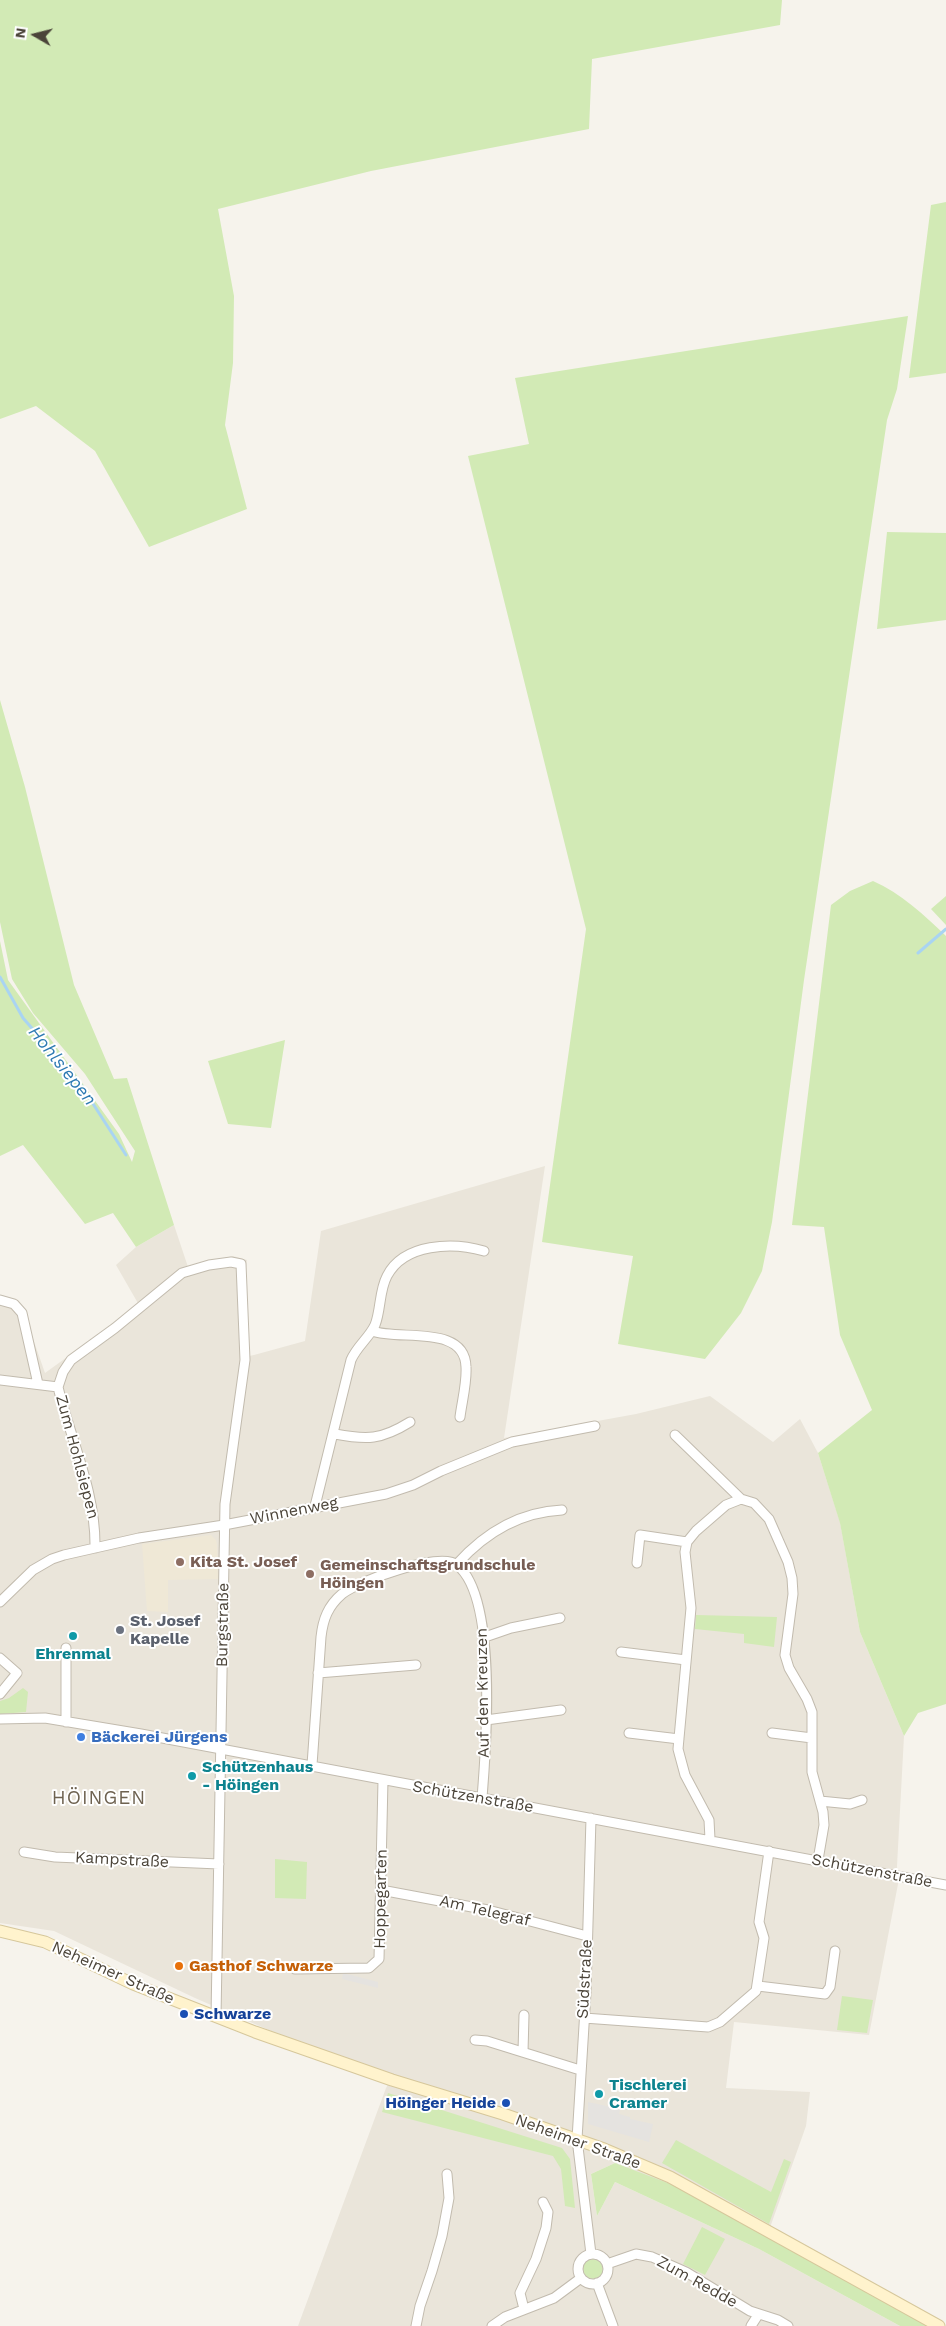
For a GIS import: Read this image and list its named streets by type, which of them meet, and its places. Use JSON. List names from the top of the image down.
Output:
{
  "streets": {
    "main road": ["Neheimer Straße"],
    "street": [
      "Zum Hohlsiepen",
      "Winnenweg",
      "Burgstraße",
      "Auf den Kreuzen",
      "Schützenstraße",
      "Kampstraße",
      "Hoppegarten",
      "Am Telegraf",
      "Südstraße",
      "Zum Redde"
    ]
  },
  "crossings": [
    ["Zum Hohlsiepen", "Winnenweg"],
    ["Zum Hohlsiepen", "Burgstraße"],
    ["Winnenweg", "Burgstraße"],
    ["Burgstraße", "Schützenstraße"],
    ["Burgstraße", "Kampstraße"],
    ["Burgstraße", "Neheimer Straße"],
    ["Auf den Kreuzen", "Schützenstraße"],
    ["Schützenstraße", "Hoppegarten"],
    ["Schützenstraße", "Südstraße"],
    ["Hoppegarten", "Am Telegraf"],
    ["Am Telegraf", "Südstraße"],
    ["Neheimer Straße", "Südstraße"],
    ["Südstraße", "Zum Redde"]
  ],
  "districts": ["HÖINGEN"],
  "water": ["Hohlsiepen"],
  "places": [
    "Kita St. Josef",
    "Gemeinschaftsgrundschule Höingen",
    "St. Josef Kapelle",
    "Ehrenmal",
    "Bäckerei Jürgens",
    "Schützenhaus - Höingen",
    "Gasthof Schwarze",
    "Schwarze",
    "Tischlerei Cramer",
    "Höinger Heide"
  ],
  "north": "left"
}
